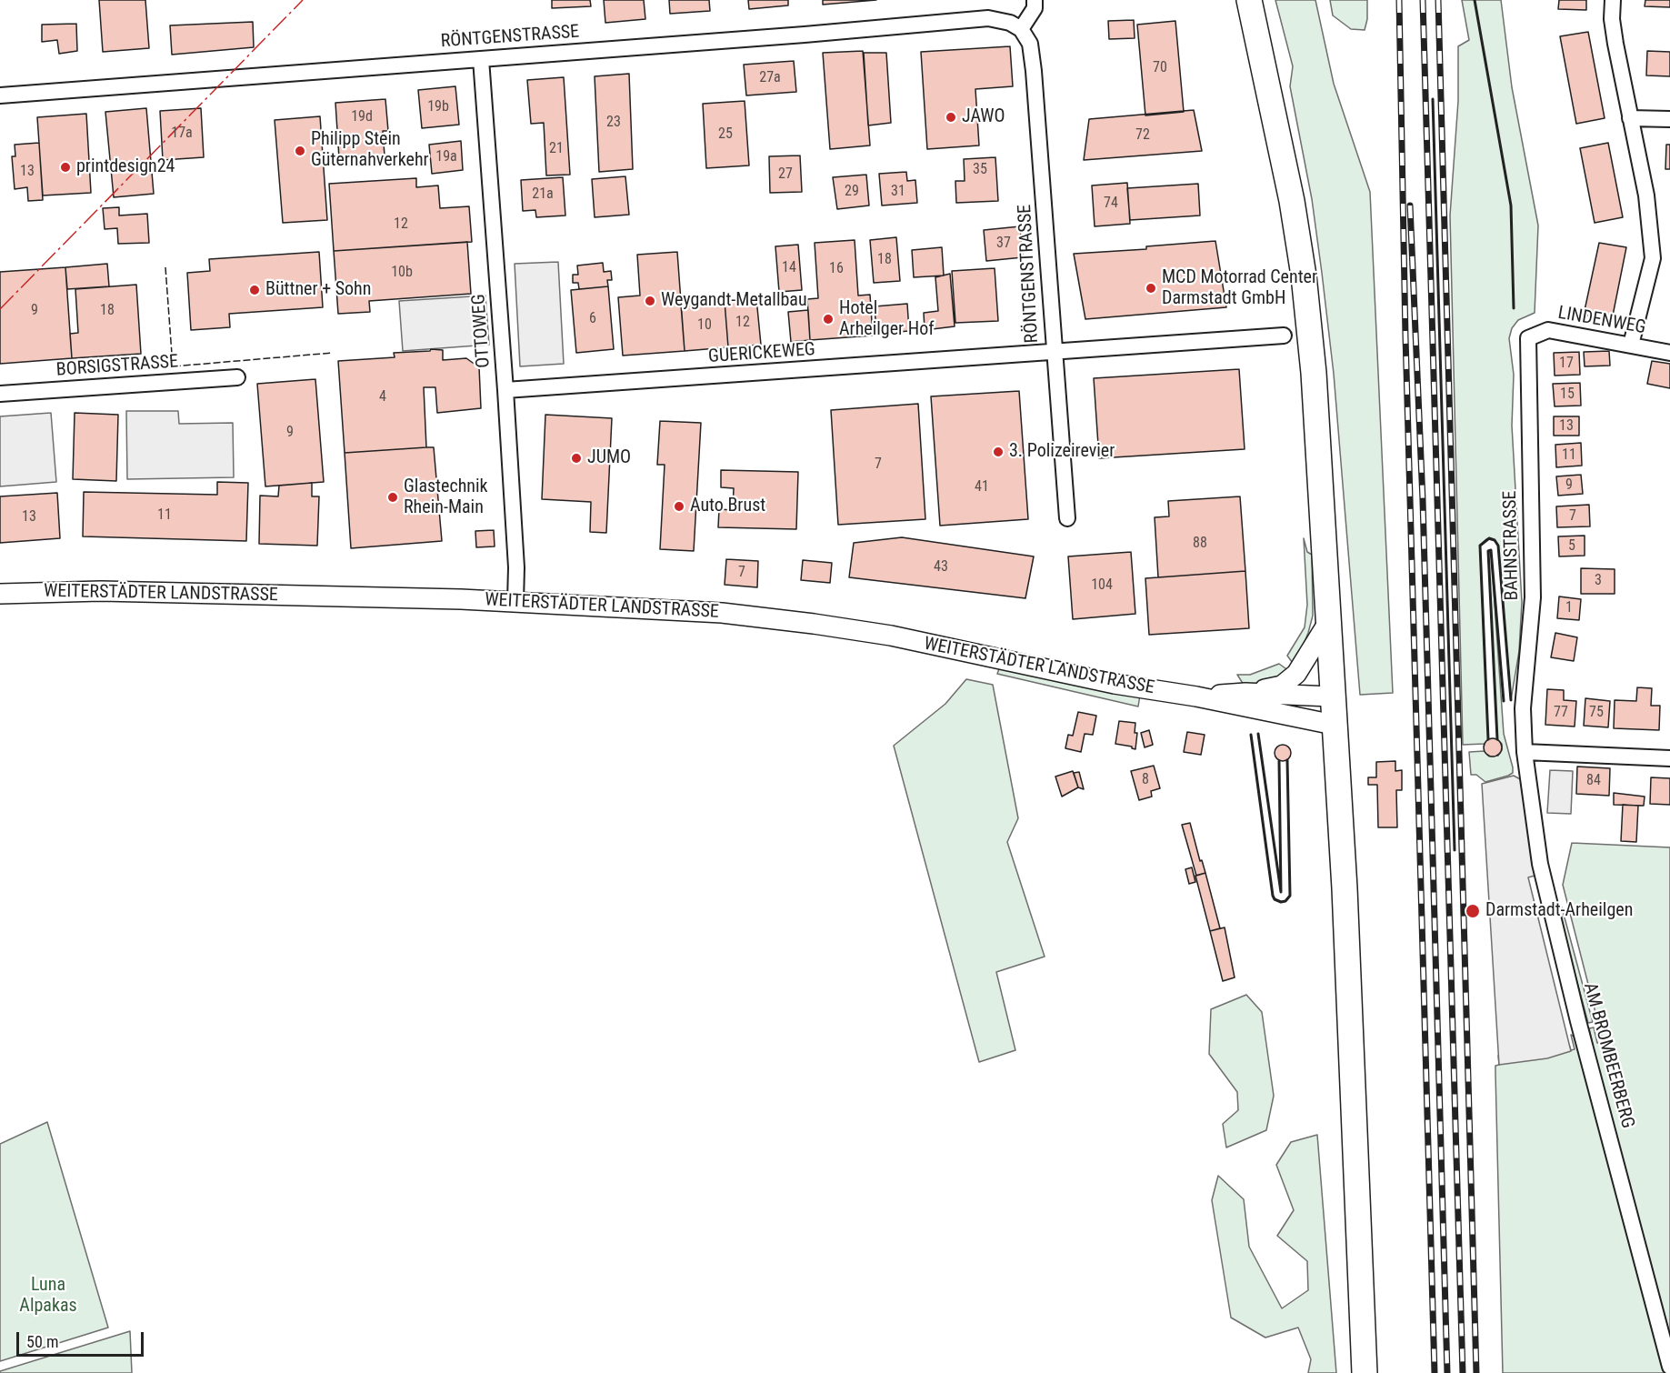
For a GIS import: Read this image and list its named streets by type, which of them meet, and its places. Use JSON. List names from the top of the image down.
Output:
{
  "streets": {
    "street": [
      "RÖNTGENSTRASSE",
      "LINDENWEG",
      "OTTOWEG",
      "GUERICKEWEG",
      "BORSIGSTRASSE",
      "BAHNSTRASSE",
      "WEITERSTÄDTER LANDSTRASSE",
      "AM BROMBEERBERG"
    ]
  },
  "crossings": [
    ["RÖNTGENSTRASSE", "OTTOWEG"],
    ["RÖNTGENSTRASSE", "GUERICKEWEG"],
    ["LINDENWEG", "BAHNSTRASSE"],
    ["OTTOWEG", "GUERICKEWEG"],
    ["OTTOWEG", "WEITERSTÄDTER LANDSTRASSE"],
    ["BAHNSTRASSE", "AM BROMBEERBERG"]
  ],
  "parks": ["Luna Alpakas"],
  "places": [
    "JAWO",
    "Philipp Stein Güternahverkehr",
    "printdesign24",
    "MCD Motorrad Center Darmstadt GmbH",
    "Büttner + Sohn",
    "Weygandt-Metallbau",
    "Hotel Arheilger Hof",
    "3. Polizeirevier",
    "JUMO",
    "Glastechnik Rhein-Main",
    "Auto Brust",
    "Darmstadt-Arheilgen"
  ],
  "house_numbers": [
    "70",
    "27a",
    "19b",
    "19d",
    "23",
    "17a",
    "25",
    "72",
    "21",
    "19a",
    "35",
    "13",
    "27",
    "29",
    "31",
    "21a",
    "74",
    "12",
    "37",
    "18",
    "14",
    "16",
    "10b",
    "9",
    "18",
    "6",
    "12",
    "10",
    "17",
    "15",
    "4",
    "13",
    "9",
    "11",
    "7",
    "9",
    "41",
    "11",
    "7",
    "13",
    "88",
    "5",
    "43",
    "7",
    "3",
    "104",
    "1",
    "77",
    "75",
    "8",
    "84"
  ],
  "scale_bar": "50 m"
}
